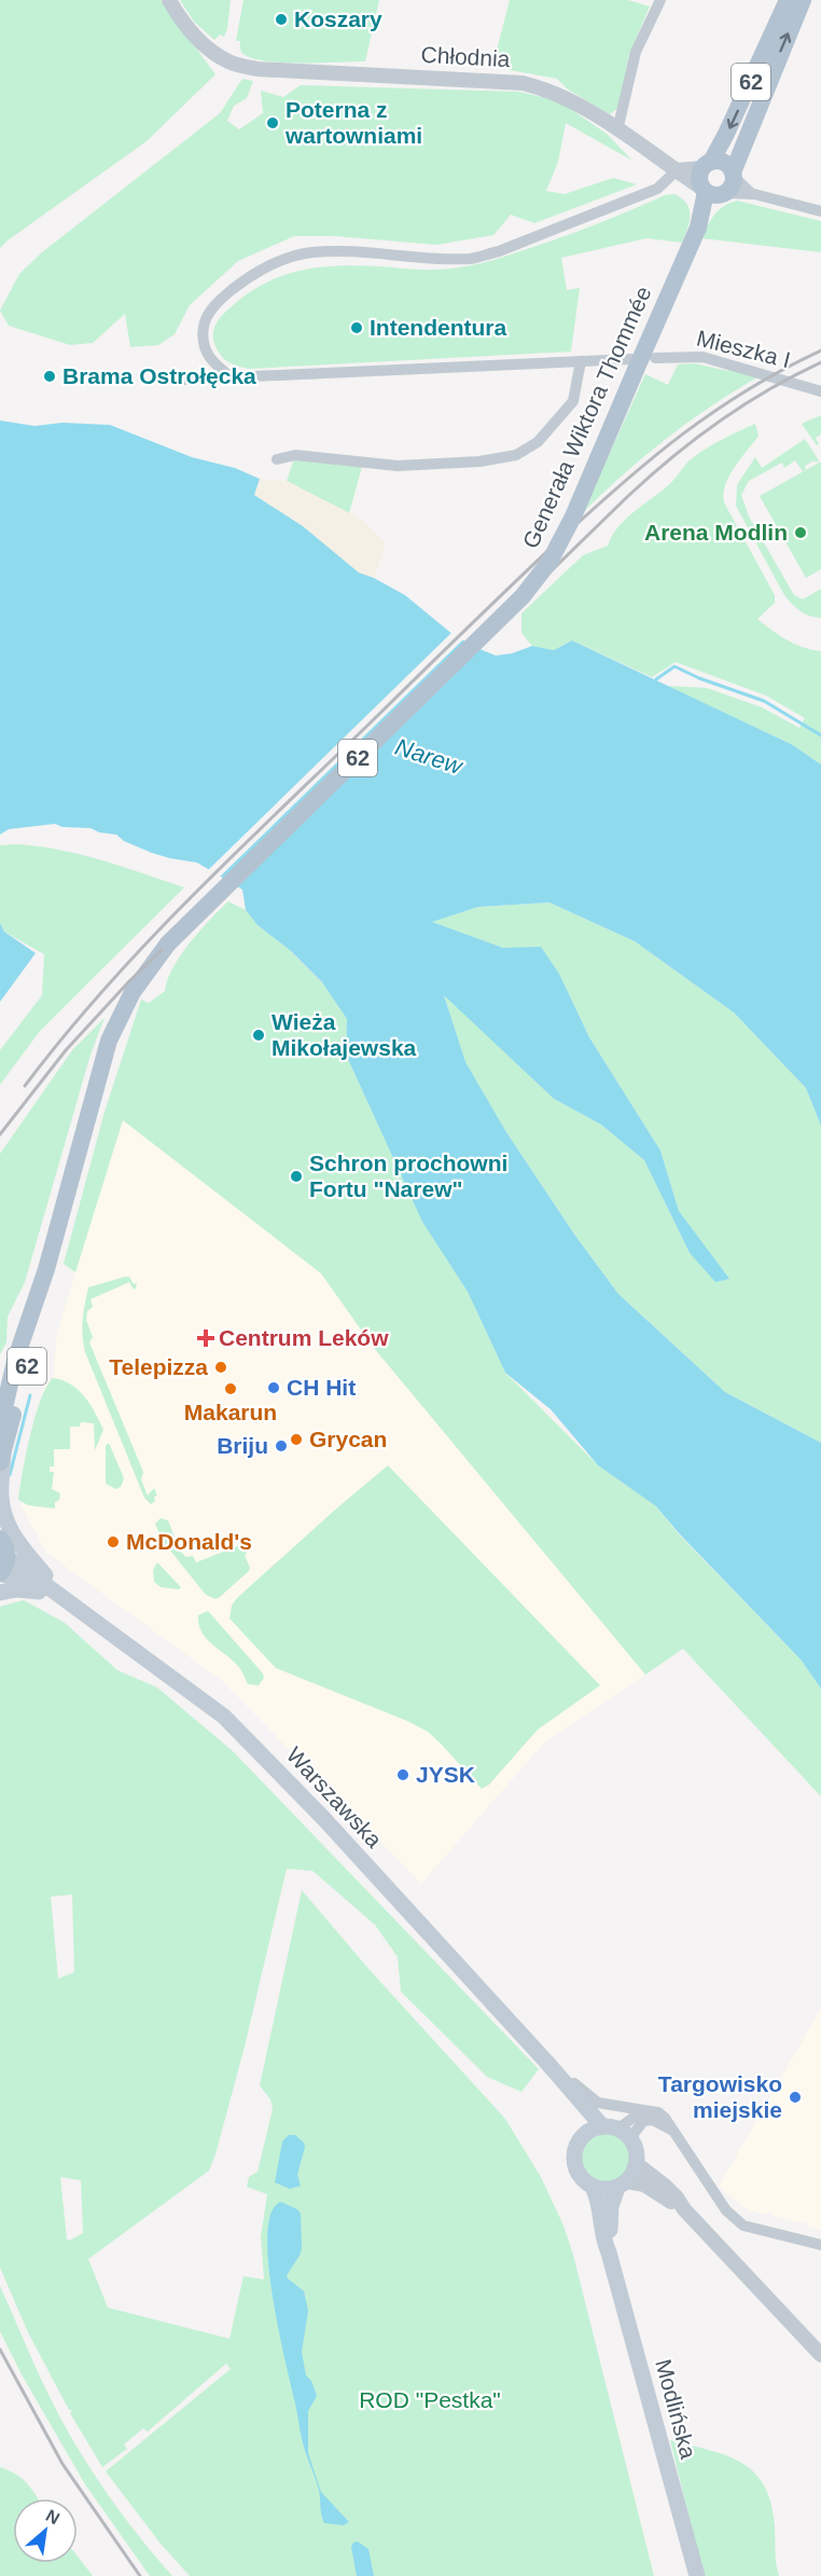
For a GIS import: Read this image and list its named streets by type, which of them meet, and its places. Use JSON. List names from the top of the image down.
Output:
{
  "streets": {
    "main road": [
      "62",
      "Generała Wiktora Thommée",
      "Warszawska",
      "Modlińska"
    ],
    "street": ["Chłodnia", "Mieszka I"]
  },
  "crossings": [
    ["Chłodnia", "62"],
    ["Chłodnia", "Generała Wiktora Thommée"],
    ["62", "Generała Wiktora Thommée"],
    ["Warszawska", "Modlińska"]
  ],
  "water": ["Narew"],
  "parks": ["ROD \"Pestka\""],
  "places": {
    "other": [
      "Koszary",
      "Poterna z wartowniami",
      "Intendentura",
      "Brama Ostrołęcka",
      "Arena Modlin",
      "Wieża Mikołajewska",
      "Schron prochowni Fortu \"Narew\"",
      "Telepizza",
      "CH Hit",
      "Makarun",
      "Grycan",
      "Briju",
      "McDonald's",
      "JYSK",
      "Targowisko miejskie"
    ],
    "health": ["Centrum Leków"]
  },
  "north": "top right"
}
